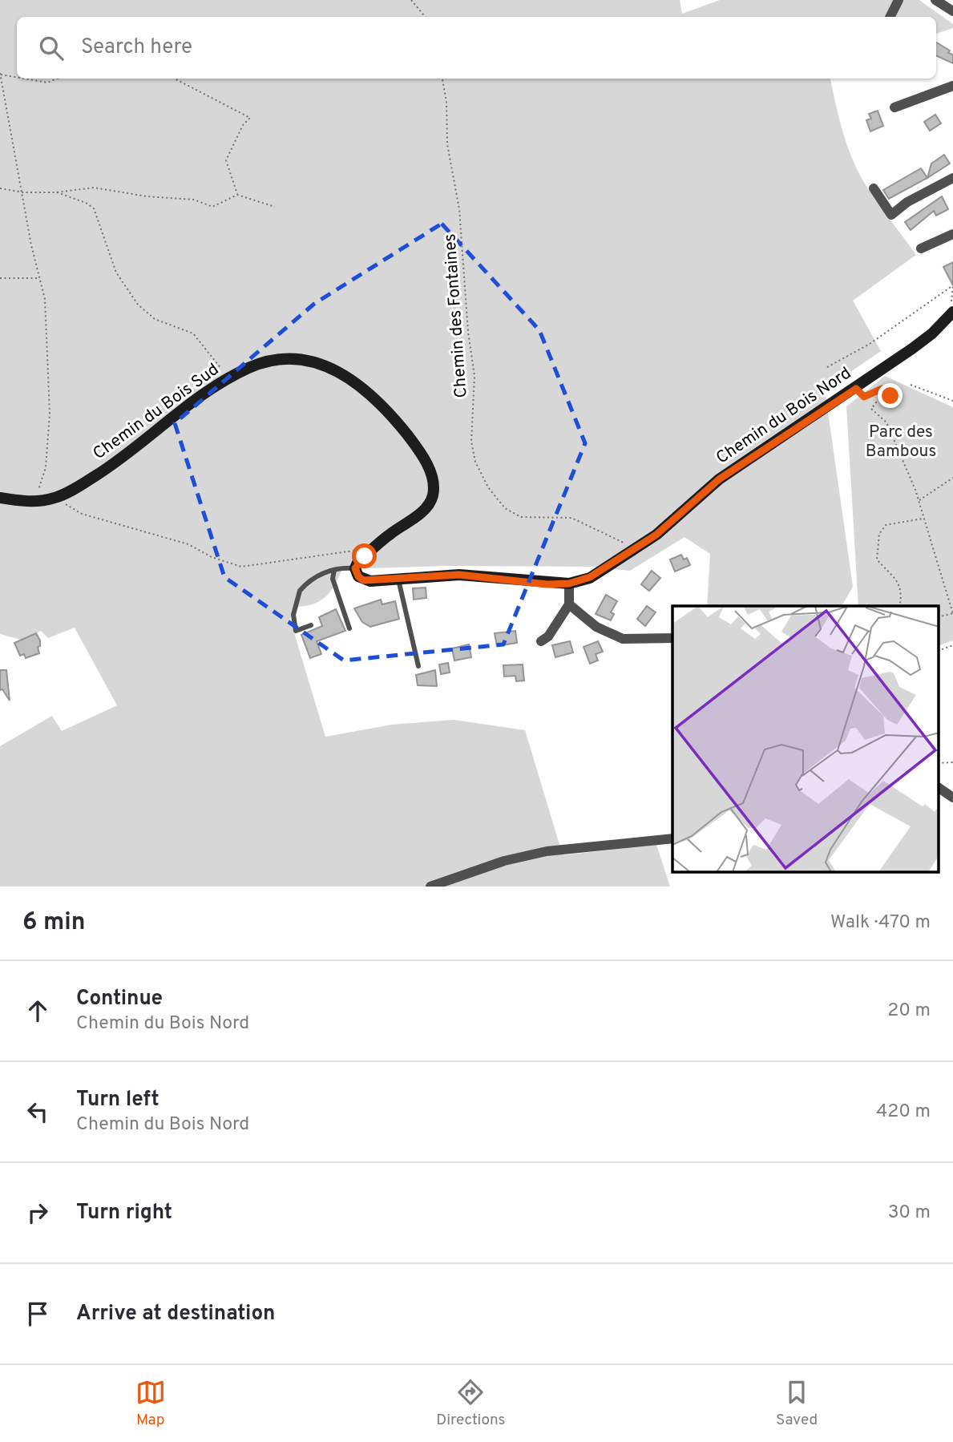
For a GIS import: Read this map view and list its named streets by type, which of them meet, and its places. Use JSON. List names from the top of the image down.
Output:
{
  "streets": {
    "street": ["Chemin du Bois Sud", "Chemin du Bois Nord"],
    "path": ["Chemin des Fontaines"]
  },
  "crossings": [
    ["Chemin des Fontaines", "Chemin du Bois Nord"],
    ["Chemin du Bois Sud", "Chemin du Bois Nord"]
  ],
  "parks": ["Parc des Bambous"],
  "page": {
    "search": "Search here",
    "heading": ["6 min", "Walk · 470 m"],
    "list": [
      ["Continue", "Chemin du Bois Nord", "20 m"],
      ["Turn left", "Chemin du Bois Nord", "420 m"],
      ["Turn right", "30 m"],
      "Arrive at destination"
    ],
    "nav": ["Map", "Directions", "Saved"]
  }
}
